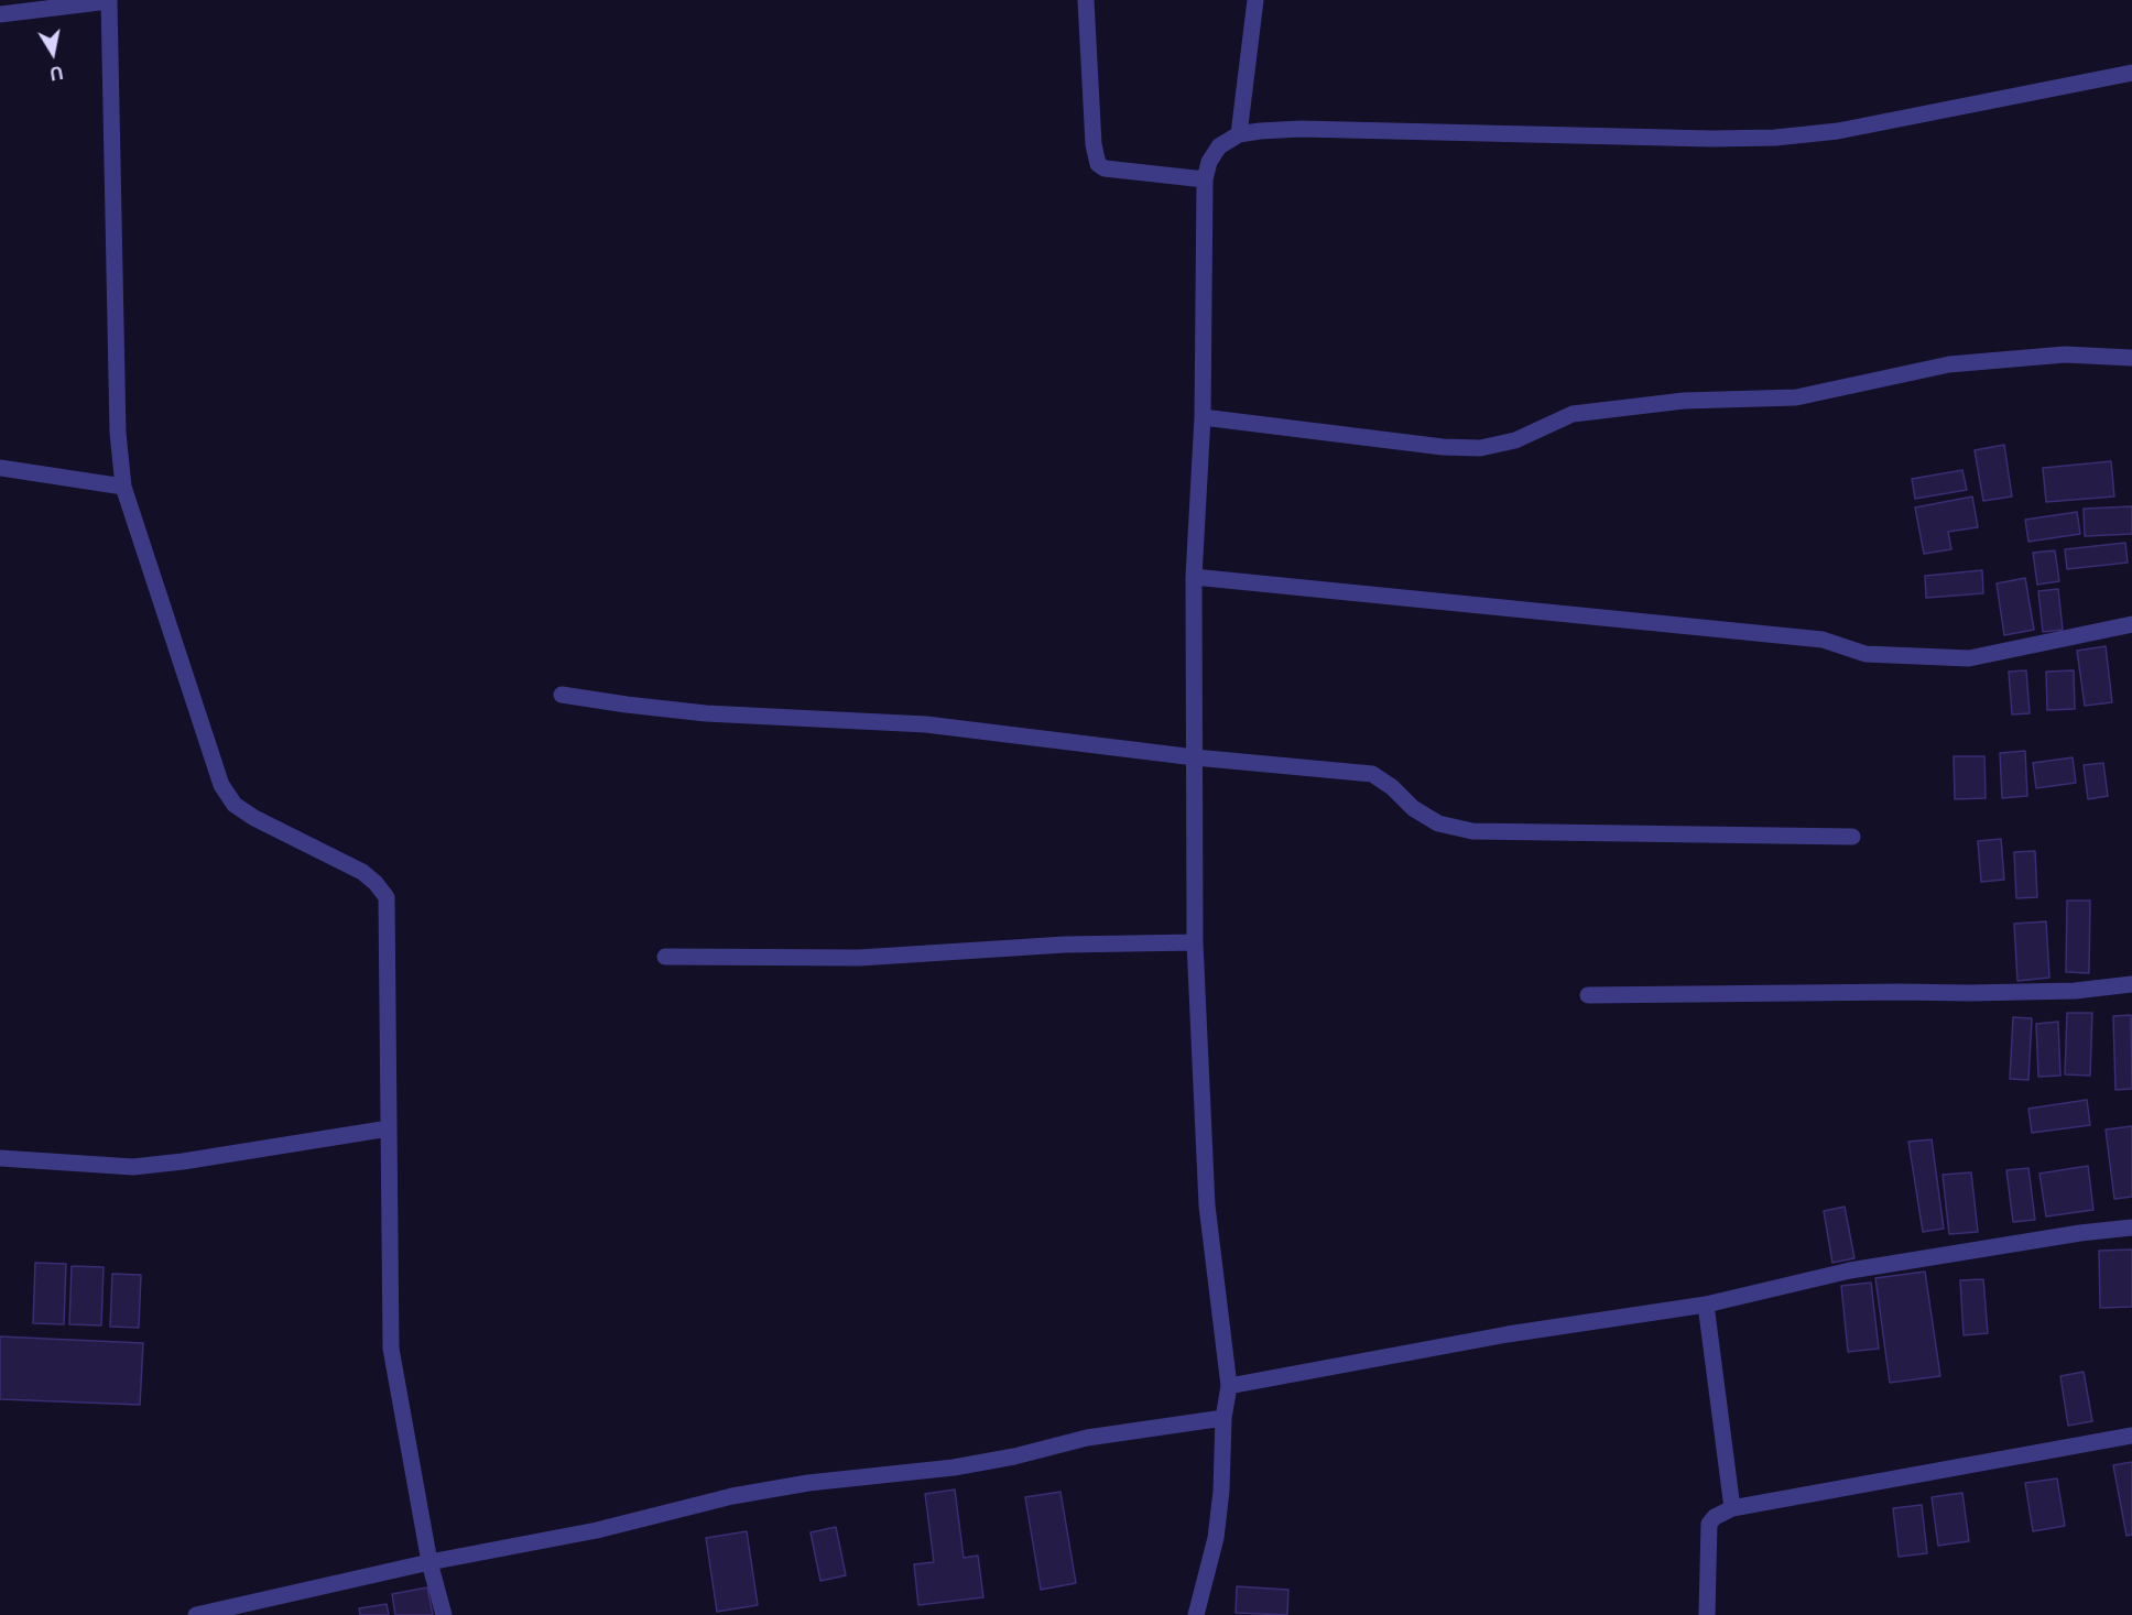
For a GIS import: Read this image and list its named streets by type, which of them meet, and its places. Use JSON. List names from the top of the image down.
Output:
{
  "north": "bottom"
}
